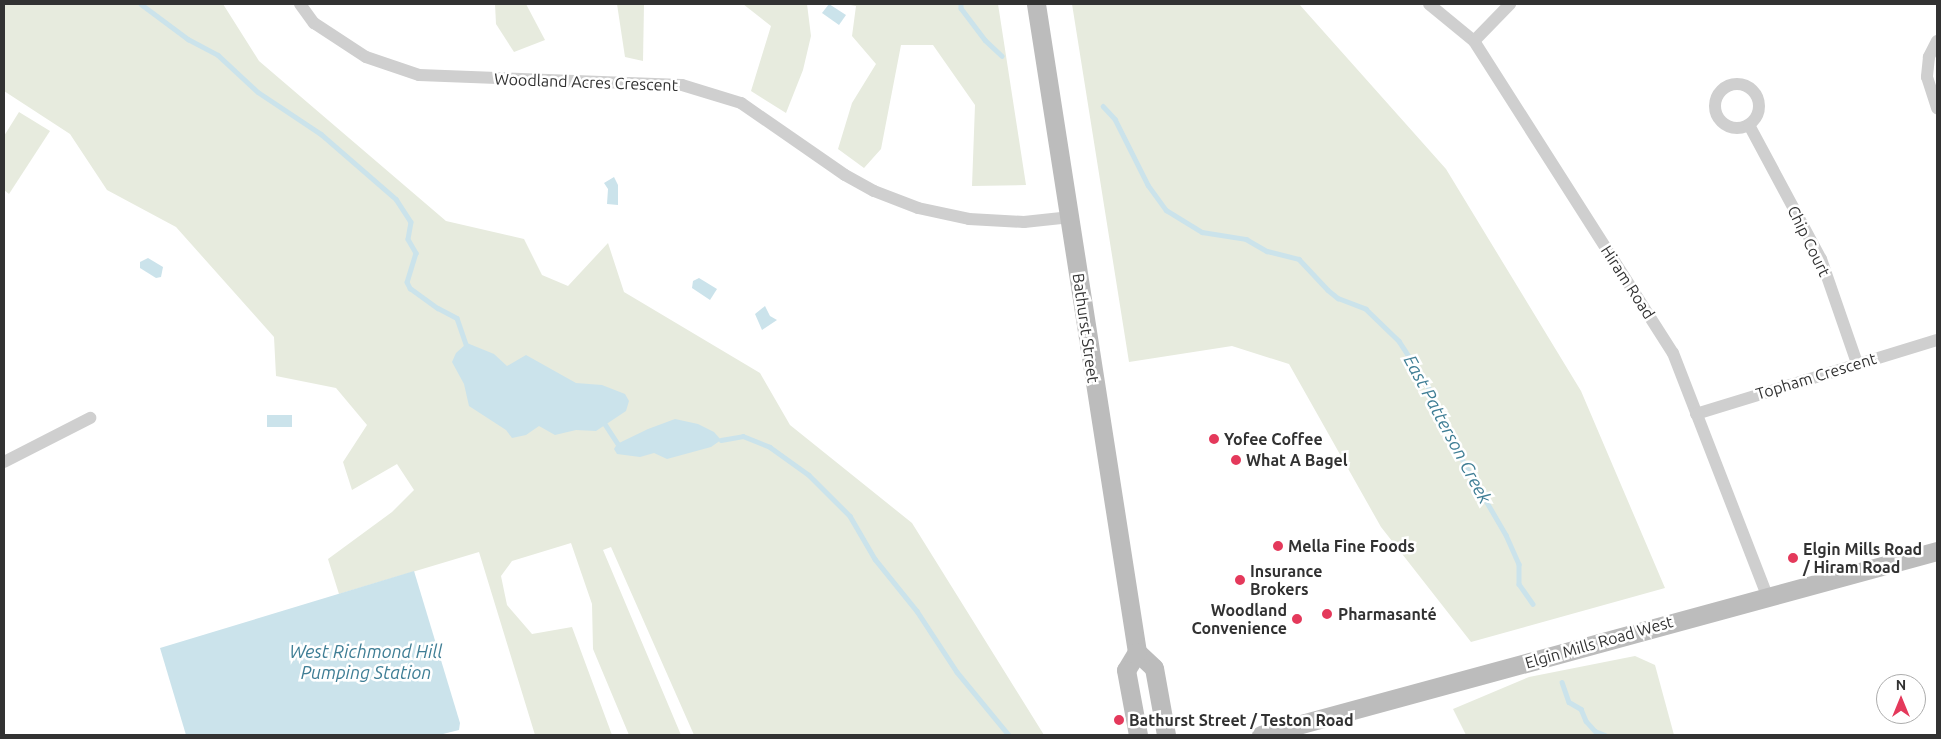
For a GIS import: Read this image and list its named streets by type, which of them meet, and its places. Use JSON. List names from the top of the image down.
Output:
{
  "streets": {
    "main road": ["Bathurst Street", "Elgin Mills Road West"],
    "street": [
      "Woodland Acres Crescent",
      "Chip Court",
      "Hiram Road",
      "Topham Crescent"
    ]
  },
  "crossings": [
    ["Woodland Acres Crescent", "Bathurst Street"],
    ["Chip Court", "Topham Crescent"],
    ["Hiram Road", "Topham Crescent"],
    ["Hiram Road", "Elgin Mills Road West"]
  ],
  "water": ["East Patterson Creek", "West Richmond Hill Pumping Station"],
  "places": [
    "Yofee Coffee",
    "What A Bagel",
    "Mella Fine Foods",
    "Elgin Mills Road / Hiram Road",
    "Insurance Brokers",
    "Pharmasanté",
    "Woodland Convenience",
    "Bathurst Street / Teston Road"
  ],
  "north": "top"
}
